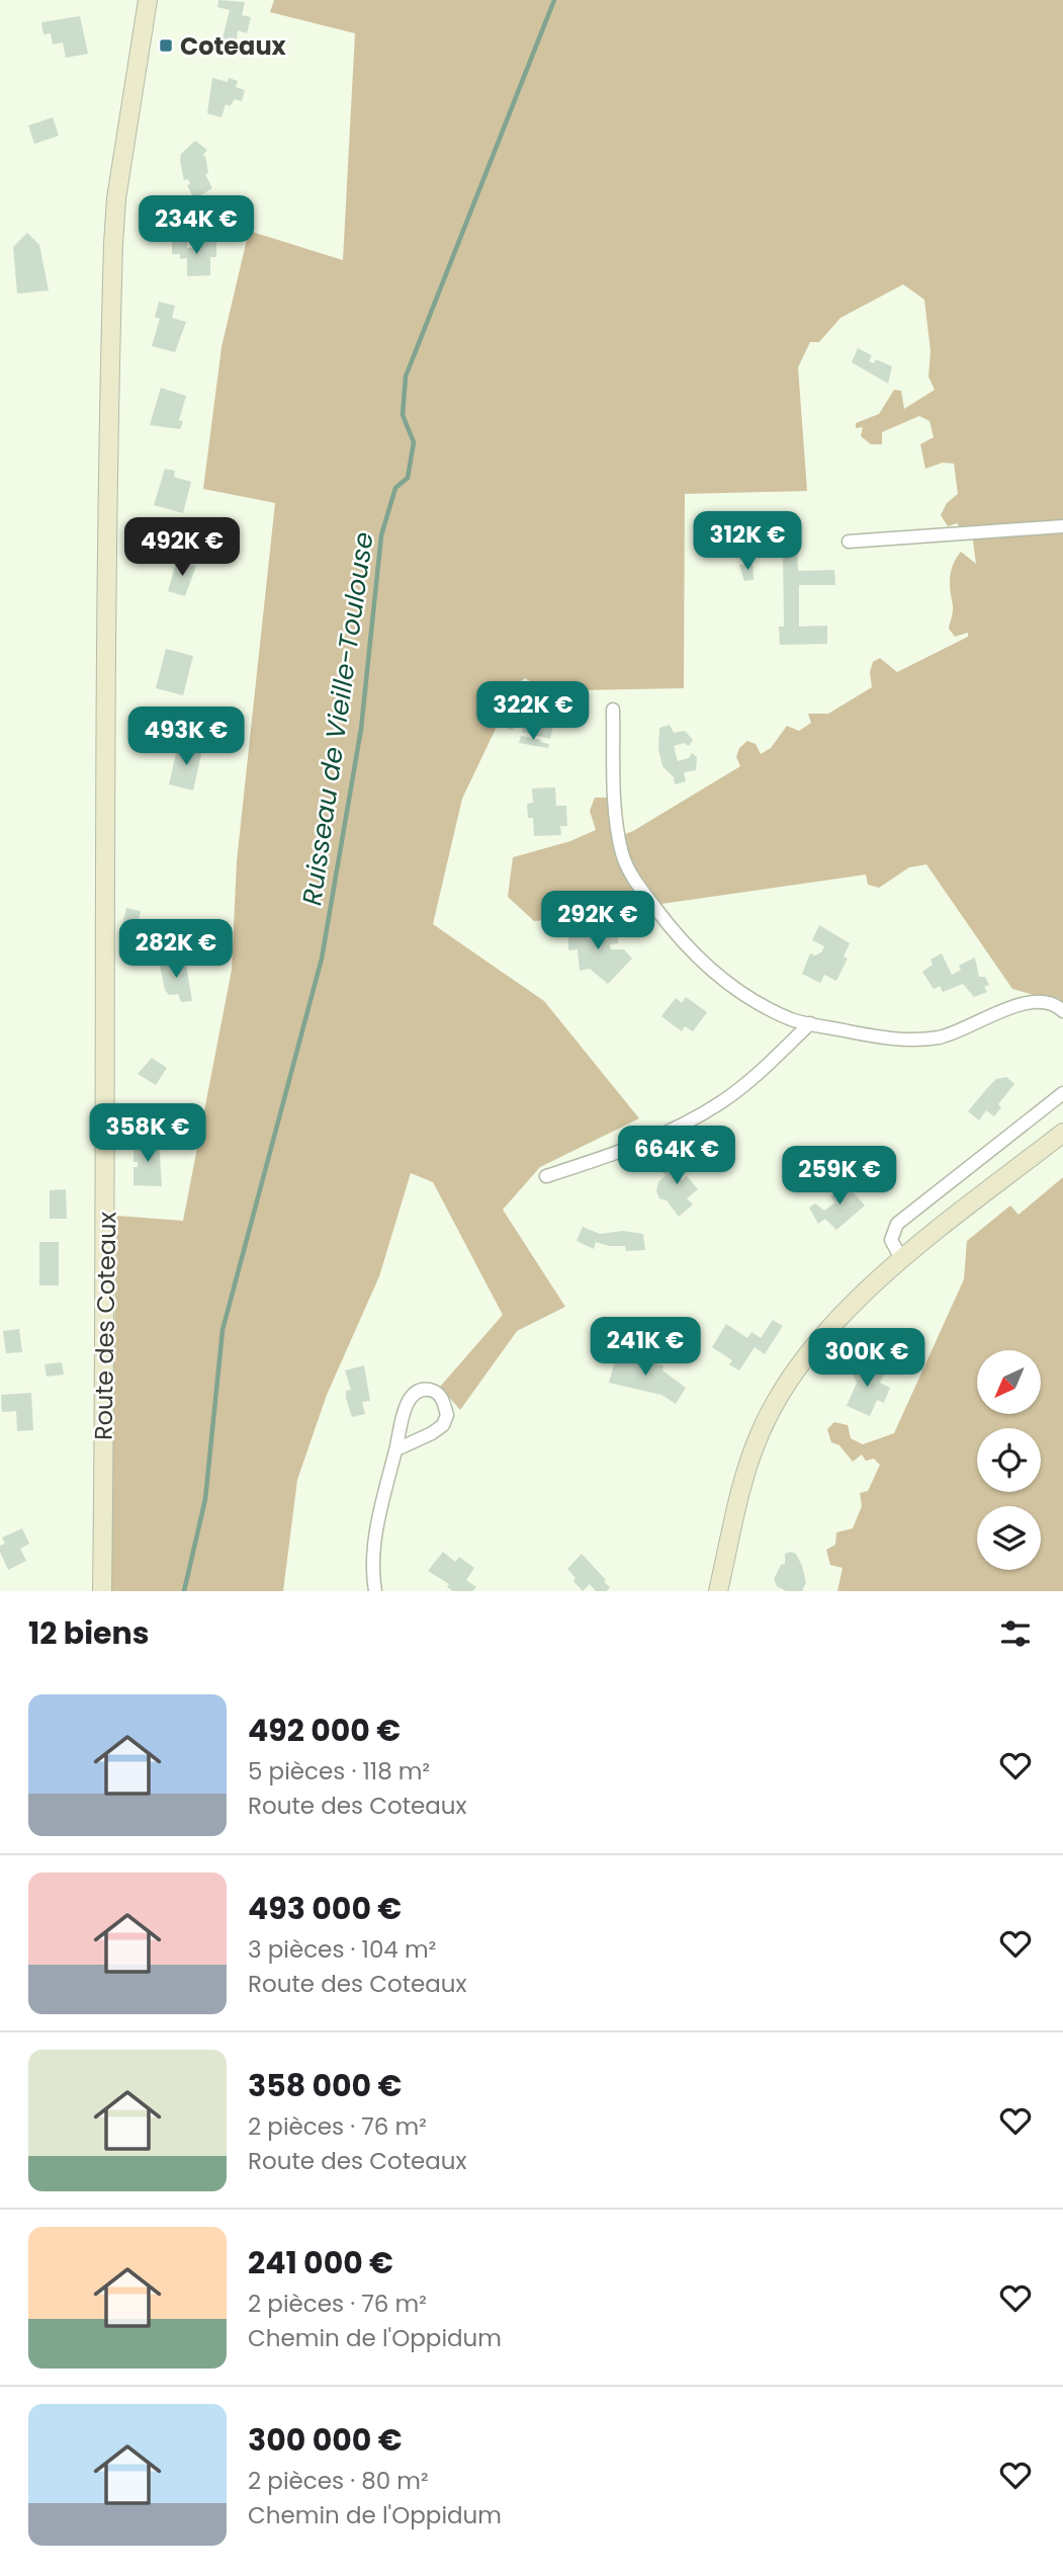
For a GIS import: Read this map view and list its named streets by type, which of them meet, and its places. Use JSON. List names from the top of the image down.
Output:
{
  "streets": {
    "street": ["Route des Coteaux"]
  },
  "water": ["Ruisseau de Vieille-Toulouse"],
  "places": {
    "transit": ["Coteaux"]
  },
  "north": "bottom left",
  "page": {
    "price": [
      "234K €",
      "312K €",
      "492K €",
      "322K €",
      "493K €",
      "292K €",
      "282K €",
      "358K €",
      "664K €",
      "259K €",
      "241K €",
      "300K €"
    ],
    "heading": "12 biens",
    "list": [
      {
        "name": "492 000 €",
        "note": "5 pièces · 118 m² · Route des Coteaux"
      },
      {
        "name": "493 000 €",
        "note": "3 pièces · 104 m² · Route des Coteaux"
      },
      {
        "name": "358 000 €",
        "note": "2 pièces · 76 m² · Route des Coteaux"
      },
      {
        "name": "241 000 €",
        "note": "2 pièces · 76 m² · Chemin de l'Oppidum"
      },
      {
        "name": "300 000 €",
        "note": "2 pièces · 80 m² · Chemin de l'Oppidum"
      }
    ]
  }
}
